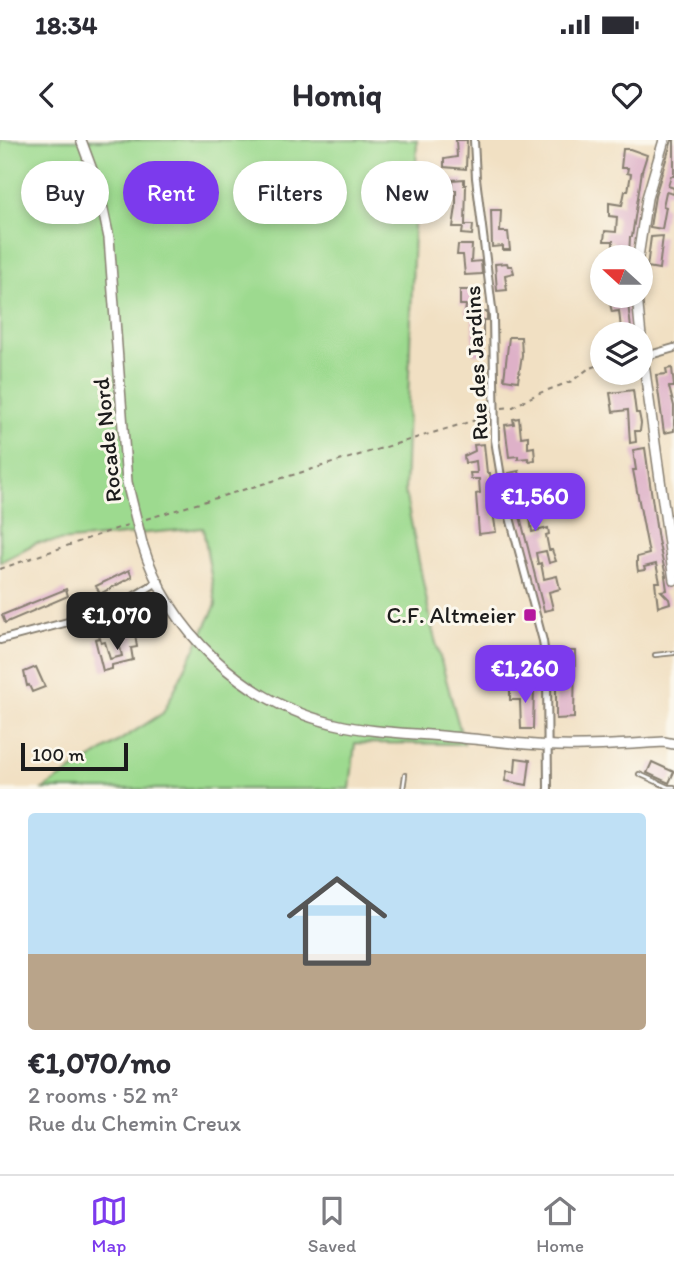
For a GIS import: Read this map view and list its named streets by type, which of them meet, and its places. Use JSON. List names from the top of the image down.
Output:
{
  "streets": {
    "main road": ["Rocade Nord"],
    "street": ["Rue des Jardins"]
  },
  "crossings": [
    ["Rue des Jardins", "Rocade Nord"]
  ],
  "places": {
    "transit": ["C.F. Altmeier"]
  },
  "scale_bar": "100 m",
  "north": "left",
  "page": {
    "status": "18:34",
    "header": "Homiq",
    "chip": [
      "Buy",
      "Rent",
      "Filters",
      "New"
    ],
    "price": ["€1,560", "€1,070", "€1,260"],
    "scale": "100 m",
    "list": [
      {
        "name": "€1,070/mo",
        "note": "2 rooms · 52 m² · Rue du Chemin Creux"
      }
    ],
    "tabs": ["Map", "Saved", "Home"]
  }
}
